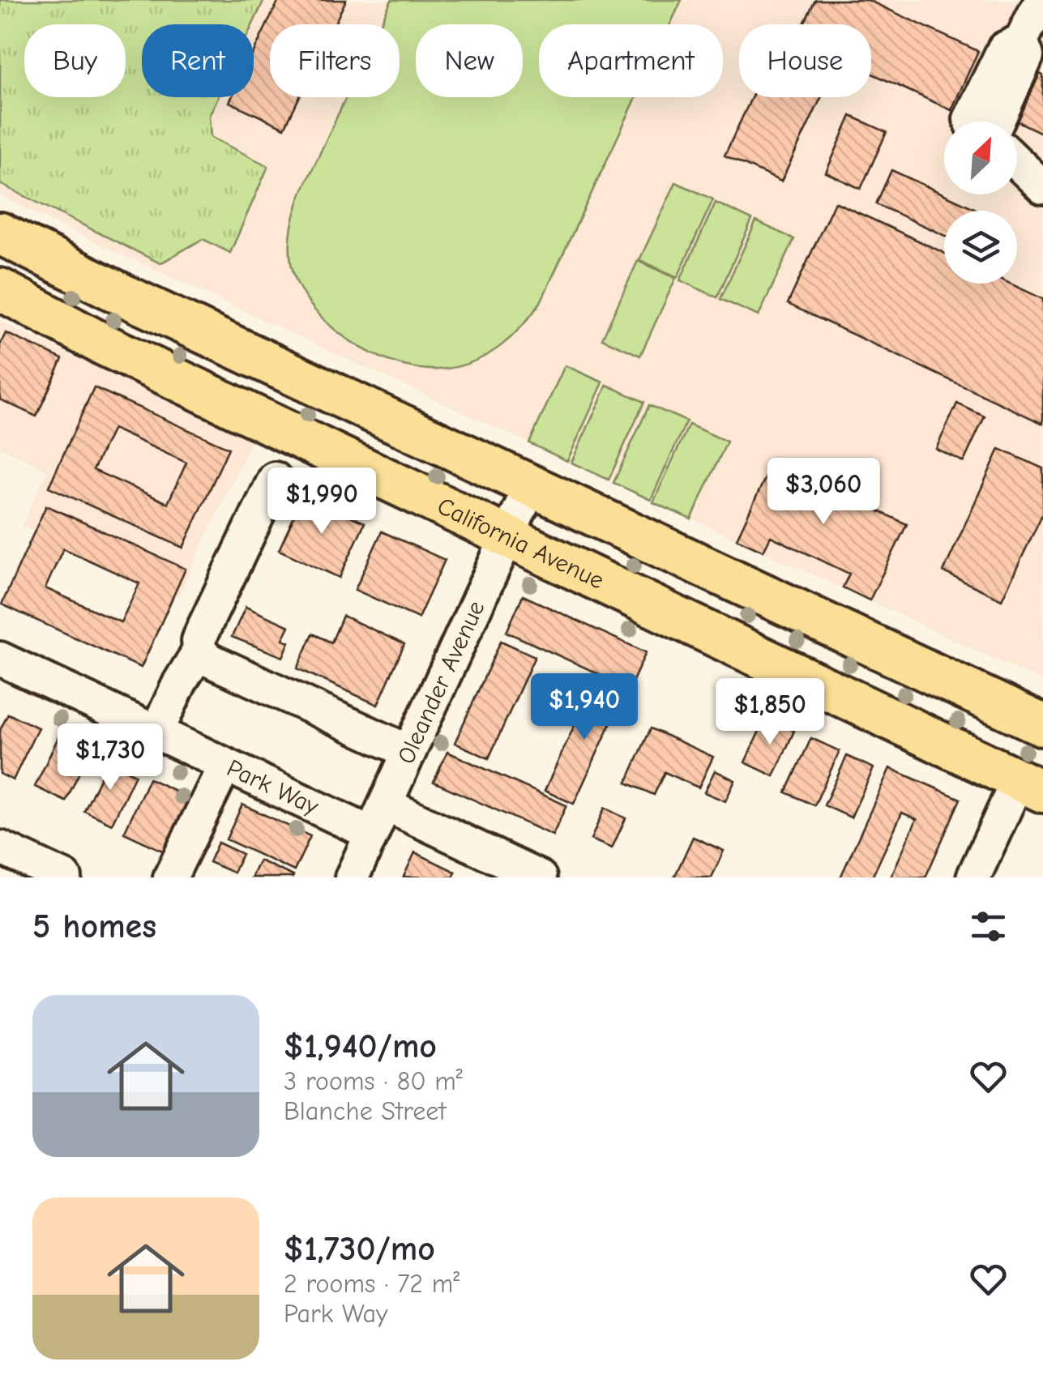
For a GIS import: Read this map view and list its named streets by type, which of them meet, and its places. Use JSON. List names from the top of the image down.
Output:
{
  "streets": {
    "main road": ["California Avenue"],
    "street": ["Oleander Avenue", "Park Way"]
  },
  "crossings": [
    ["California Avenue", "Oleander Avenue"],
    ["Oleander Avenue", "Park Way"]
  ],
  "north": "top right",
  "page": {
    "chip": [
      "Buy",
      "Rent",
      "Filters",
      "New",
      "Apartment",
      "House"
    ],
    "price": [
      "$3,060",
      "$1,990",
      "$1,940",
      "$1,850",
      "$1,730"
    ],
    "heading": "5 homes",
    "list": [
      {
        "name": "$1,940/mo",
        "note": "3 rooms · 80 m² · Blanche Street"
      },
      {
        "name": "$1,730/mo",
        "note": "2 rooms · 72 m² · Park Way"
      }
    ]
  }
}
